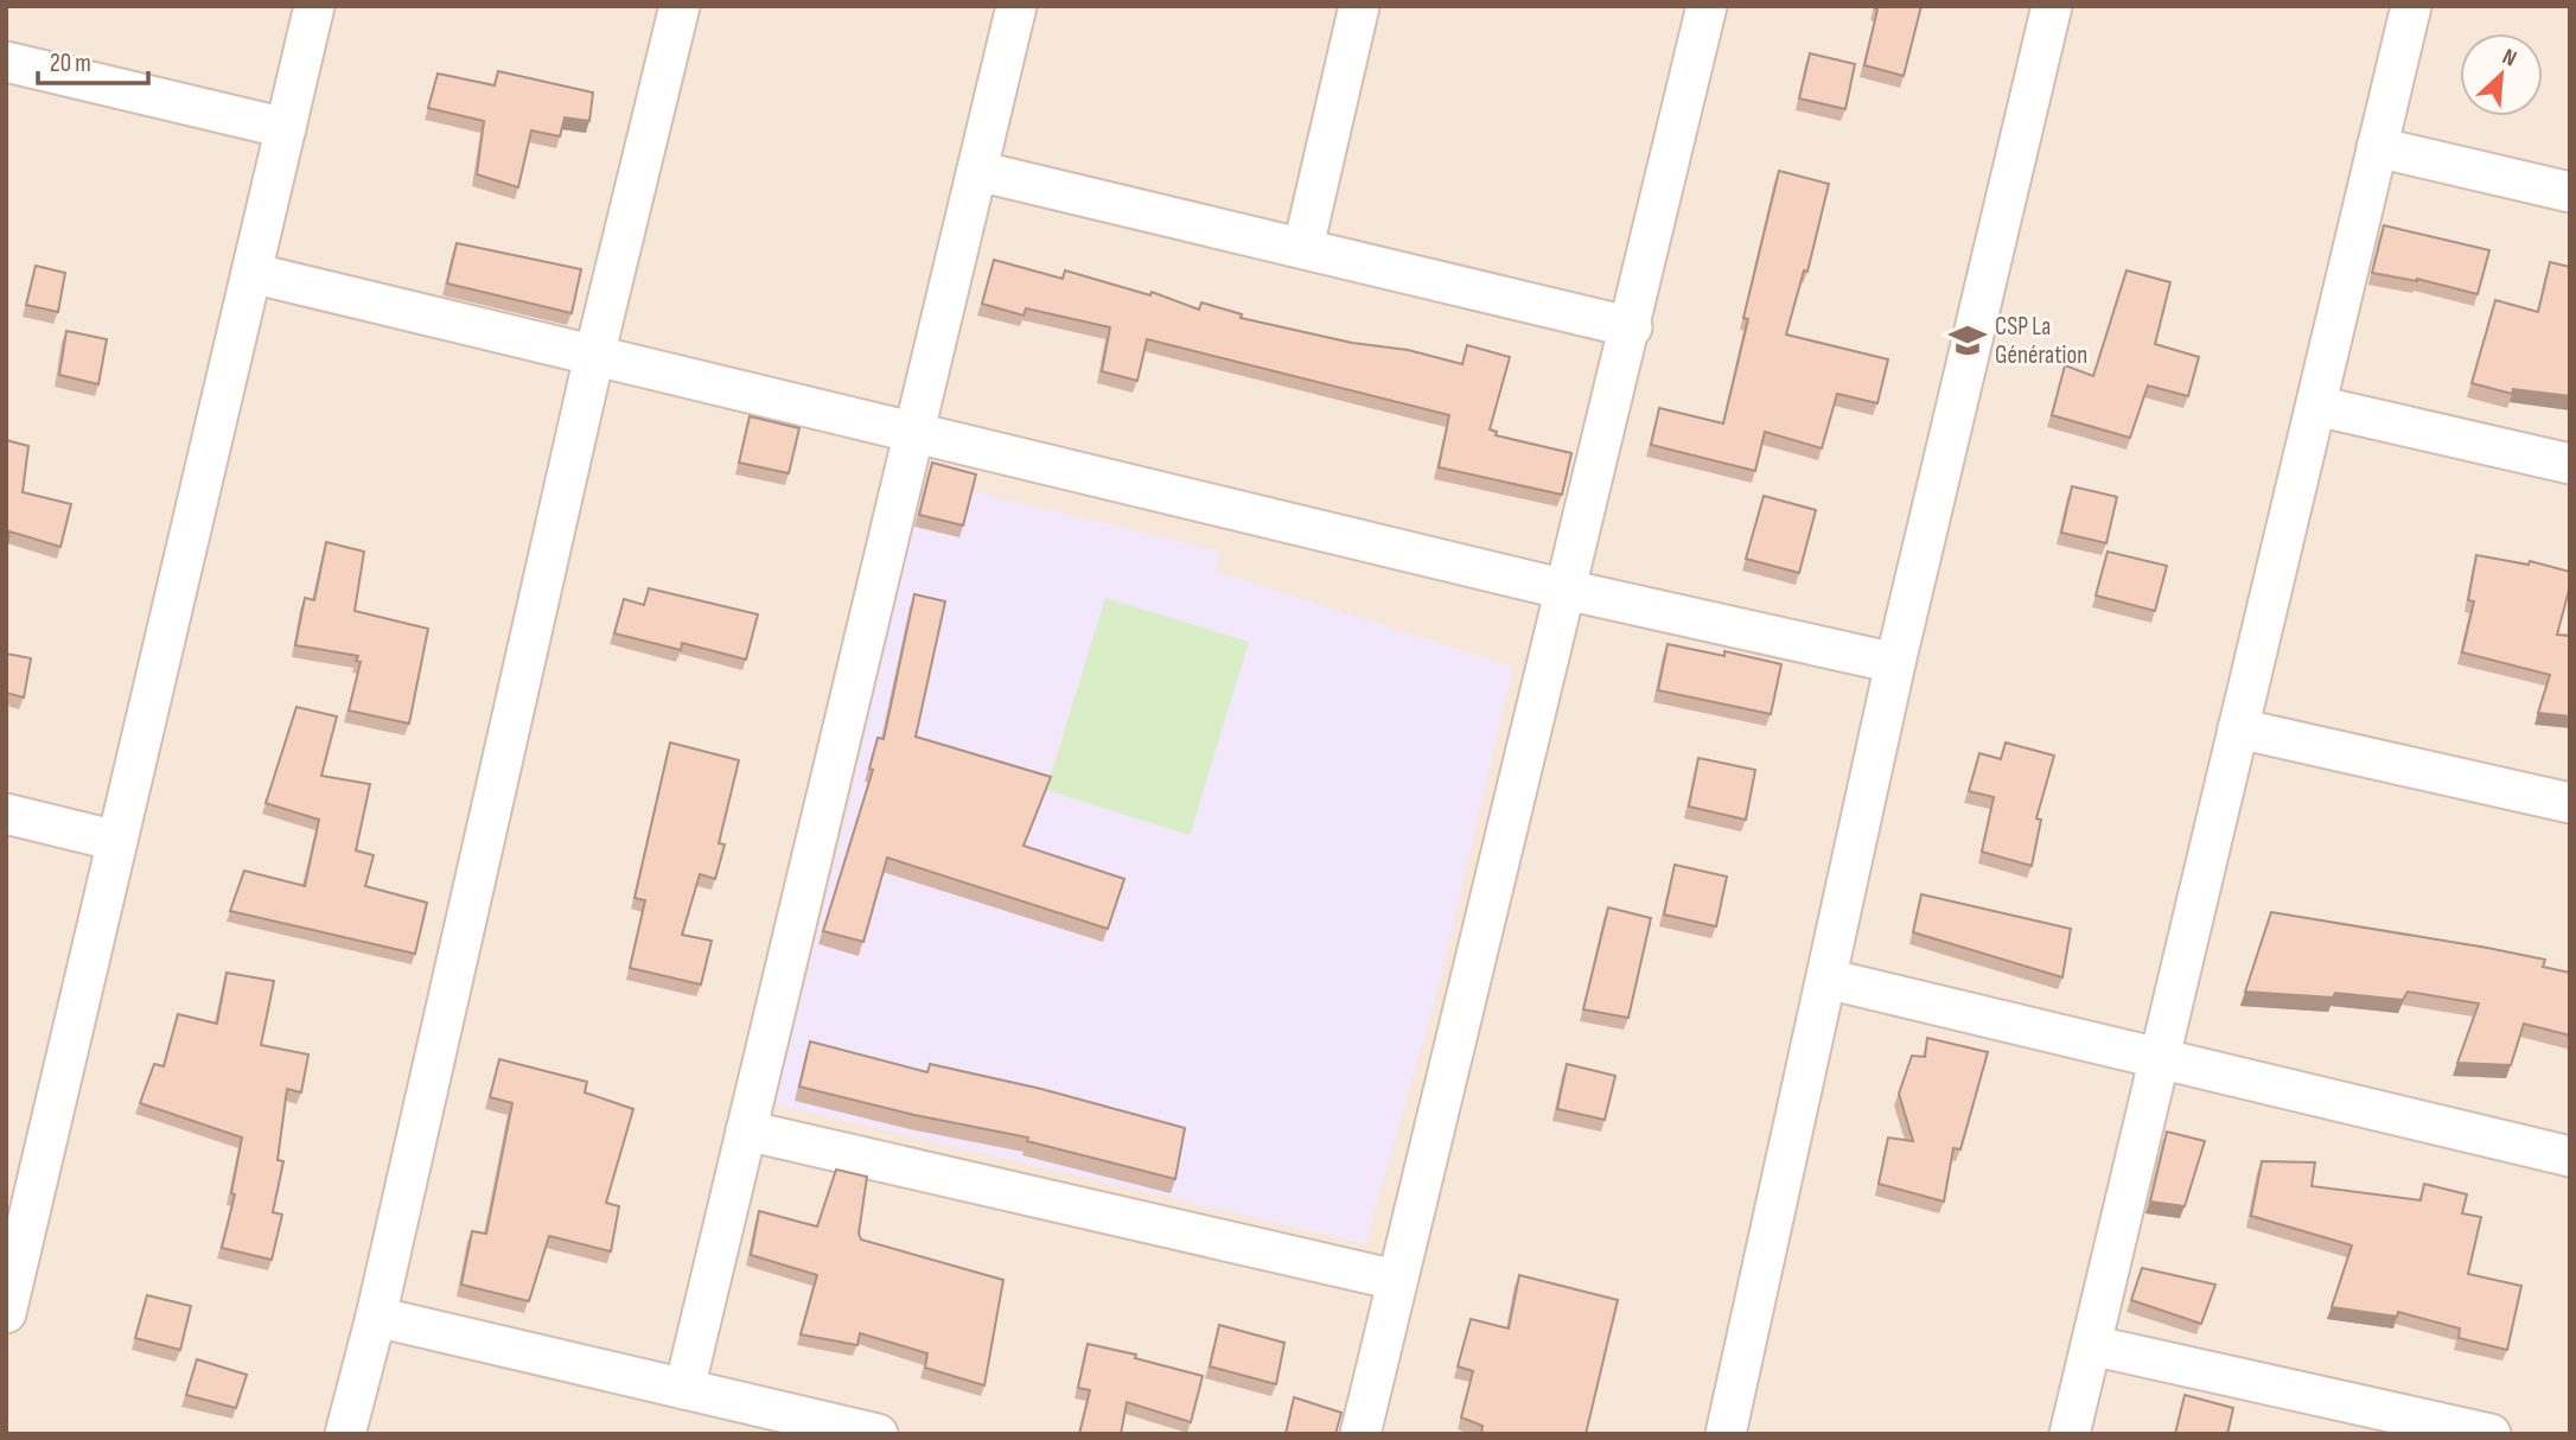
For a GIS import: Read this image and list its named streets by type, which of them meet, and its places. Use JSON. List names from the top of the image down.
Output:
{
  "places": {
    "school or university": ["CSP La Génération"]
  },
  "scale_bar": "20 m",
  "north": "top right"
}
